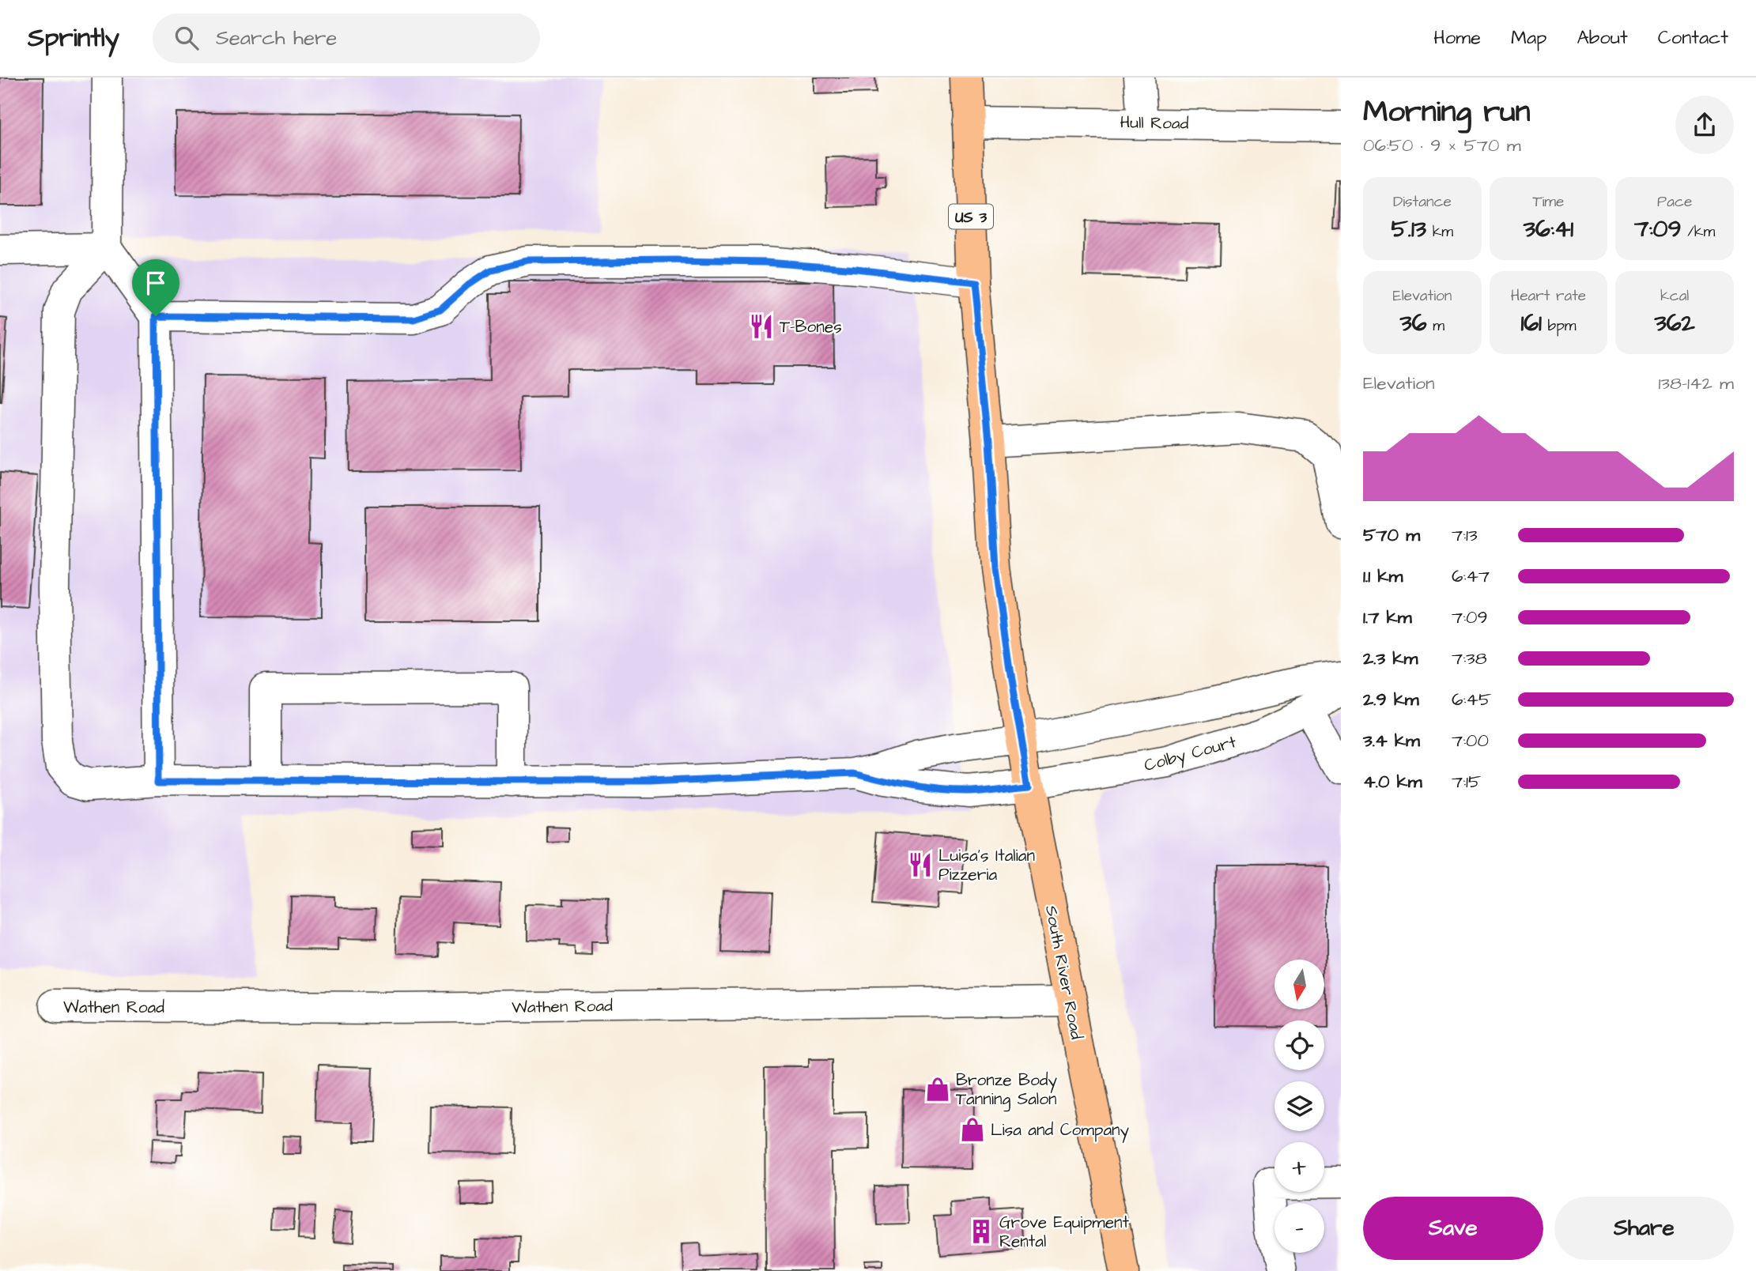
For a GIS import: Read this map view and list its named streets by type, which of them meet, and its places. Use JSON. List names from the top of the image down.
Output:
{
  "streets": {
    "main road": ["US 3", "South River Road"],
    "street": ["Hull Road", "Colby Court", "Wathen Road"]
  },
  "crossings": [
    ["Hull Road", "South River Road"],
    ["Colby Court", "South River Road"],
    ["South River Road", "Wathen Road"]
  ],
  "places": {
    "restaurant": ["T-Bones", "Luisa's Italian Pizzeria"],
    "shop": ["Bronze Body Tanning Salon", "Lisa and Company"],
    "building": ["Grove Equipment Rental"]
  },
  "north": "bottom",
  "page": {
    "header": "Sprintly",
    "search": "Search here",
    "nav": [
      "Home",
      "Map",
      "About",
      "Contact"
    ],
    "heading": ["Morning run", "06:50 · 9 × 570 m"],
    "stats": [
      ["Distance", "5.13 km"],
      ["Time", "36:41"],
      ["Pace", "7:09 /km"],
      ["Elevation", "36 m"],
      ["Heart rate", "161 bpm"],
      ["kcal", "362"]
    ],
    "chart": ["Elevation", "138–142 m"],
    "list": [
      {
        "name": "570 m",
        "note": "7:13"
      },
      {
        "name": "1.1 km",
        "note": "6:47"
      },
      {
        "name": "1.7 km",
        "note": "7:09"
      },
      {
        "name": "2.3 km",
        "note": "7:38"
      },
      {
        "name": "2.9 km",
        "note": "6:45"
      },
      {
        "name": "3.4 km",
        "note": "7:00"
      },
      {
        "name": "4.0 km",
        "note": "7:15"
      }
    ],
    "map_buttons": ["+", "−"],
    "buttons": ["Save", "Share"]
  }
}
